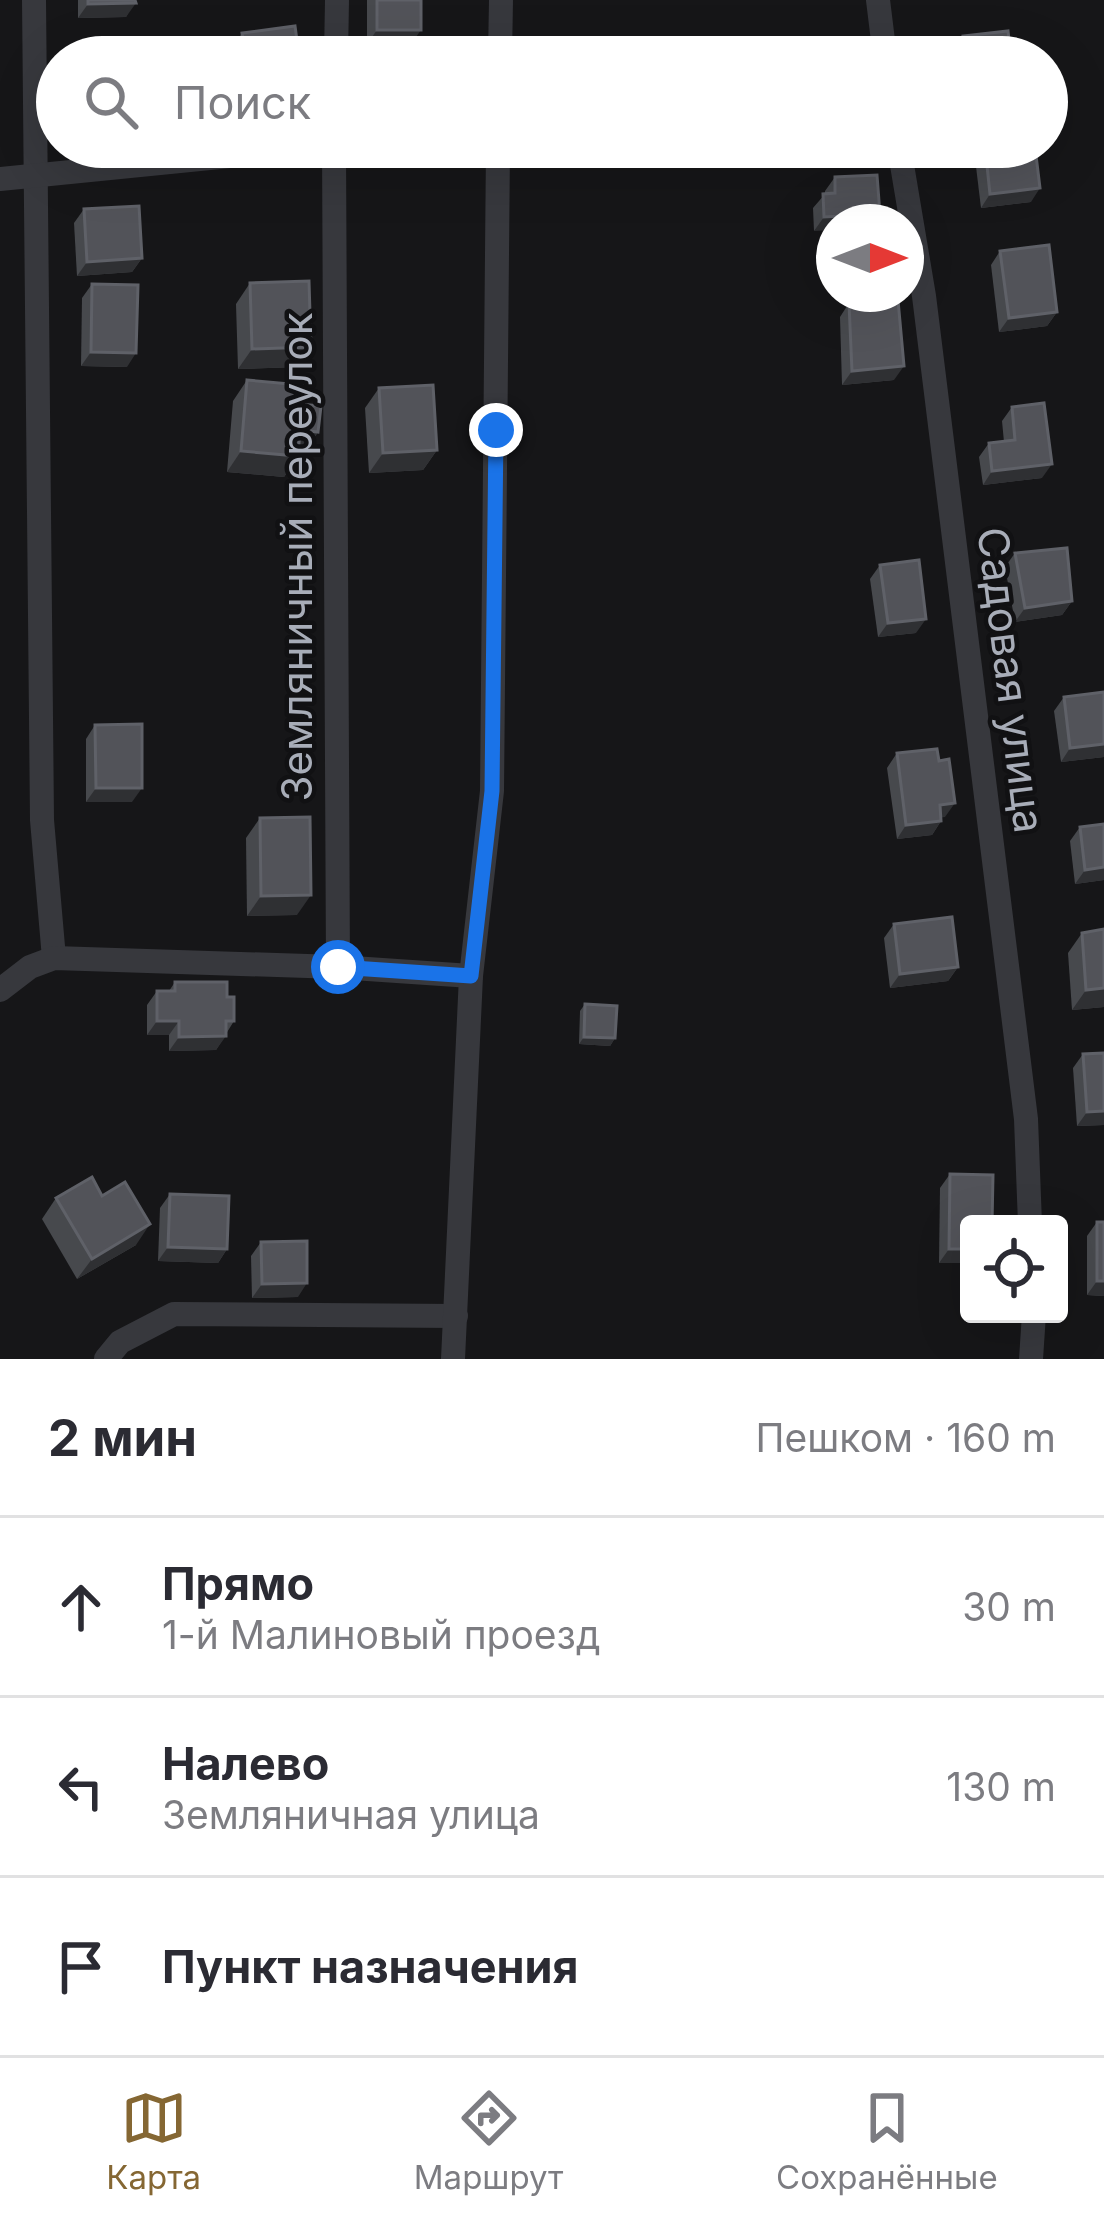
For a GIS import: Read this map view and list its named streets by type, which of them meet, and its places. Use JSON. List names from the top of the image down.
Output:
{
  "streets": {
    "street": ["Земляничный переулок", "Садовая улица"]
  },
  "north": "right",
  "page": {
    "search": "Поиск",
    "heading": ["2 мин", "Пешком · 160 m"],
    "list": [
      ["Прямо", "1-й Малиновый проезд", "30 m"],
      ["Налево", "Земляничная улица", "130 m"],
      "Пункт назначения"
    ],
    "nav": ["Карта", "Маршрут", "Сохранённые"]
  }
}
